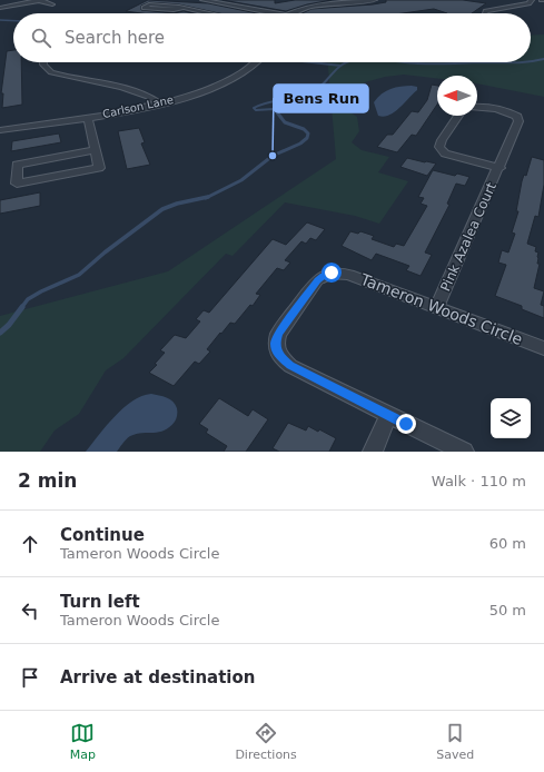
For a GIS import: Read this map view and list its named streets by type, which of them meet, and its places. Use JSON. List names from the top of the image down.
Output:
{
  "streets": {
    "street": ["Carlson Lane", "Pink Azalea Court", "Tameron Woods Circle"]
  },
  "crossings": [
    ["Pink Azalea Court", "Tameron Woods Circle"]
  ],
  "places": ["Bens Run"],
  "north": "left",
  "page": {
    "search": "Search here",
    "heading": ["2 min", "Walk · 110 m"],
    "list": [
      ["Continue", "Tameron Woods Circle", "60 m"],
      ["Turn left", "Tameron Woods Circle", "50 m"],
      "Arrive at destination"
    ],
    "nav": ["Map", "Directions", "Saved"]
  }
}
